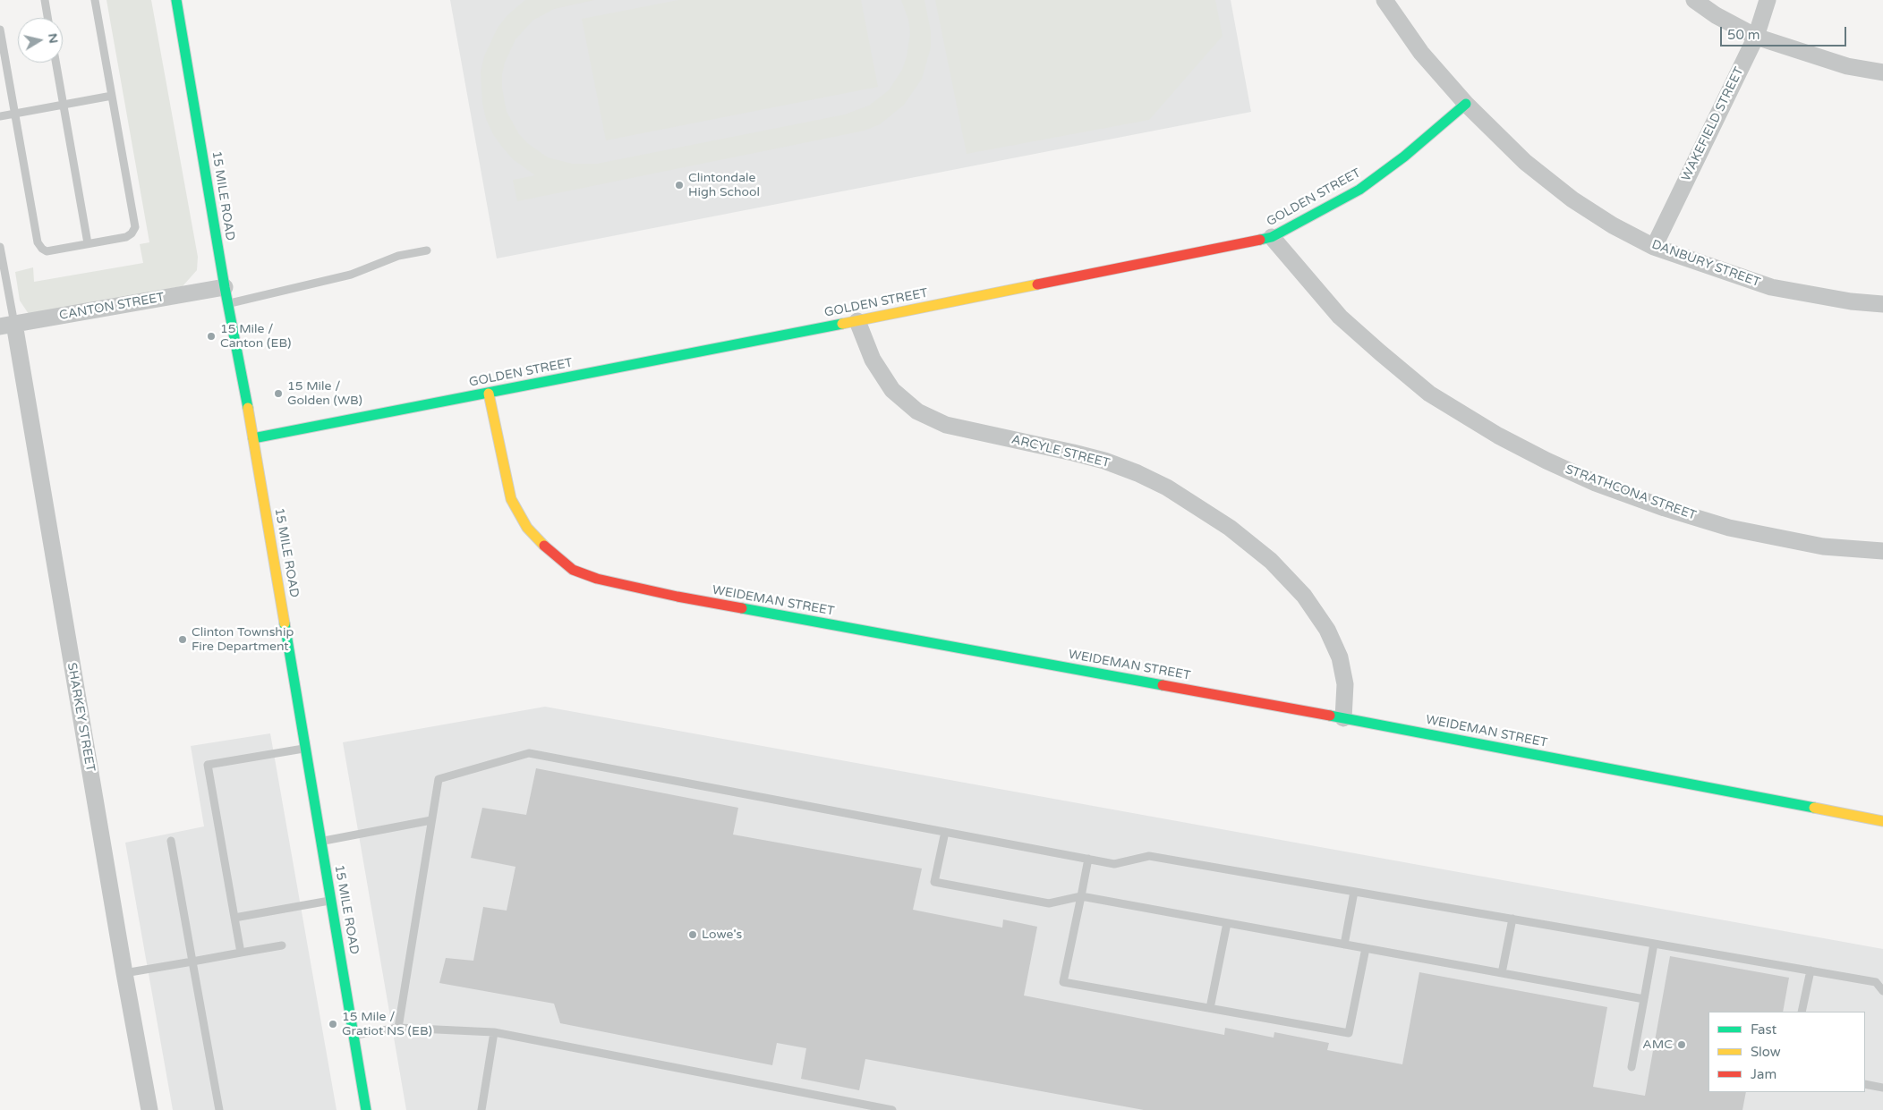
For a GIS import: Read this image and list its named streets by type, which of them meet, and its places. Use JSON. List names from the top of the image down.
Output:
{
  "streets": {
    "street": [
      "WAKEFIELD STREET",
      "15 MILE ROAD",
      "GOLDEN STREET",
      "DANBURY STREET",
      "CANTON STREET",
      "ARCYLE STREET",
      "STRATHCONA STREET",
      "WEIDEMAN STREET",
      "SHARKEY STREET"
    ]
  },
  "crossings": [
    ["WAKEFIELD STREET", "DANBURY STREET"],
    ["15 MILE ROAD", "GOLDEN STREET"],
    ["15 MILE ROAD", "CANTON STREET"],
    ["GOLDEN STREET", "DANBURY STREET"],
    ["GOLDEN STREET", "ARCYLE STREET"],
    ["GOLDEN STREET", "STRATHCONA STREET"],
    ["GOLDEN STREET", "WEIDEMAN STREET"],
    ["CANTON STREET", "SHARKEY STREET"],
    ["ARCYLE STREET", "WEIDEMAN STREET"]
  ],
  "places": [
    "Clintondale High School",
    "15 Mile / Canton (EB)",
    "15 Mile / Golden (WB)",
    "Clinton Township Fire Department",
    "Lowe's",
    "15 Mile / Gratiot NS (EB)",
    "AMC"
  ],
  "legend": ["Fast", "Slow", "Jam"],
  "scale_bar": "50 m",
  "north": "right"
}
